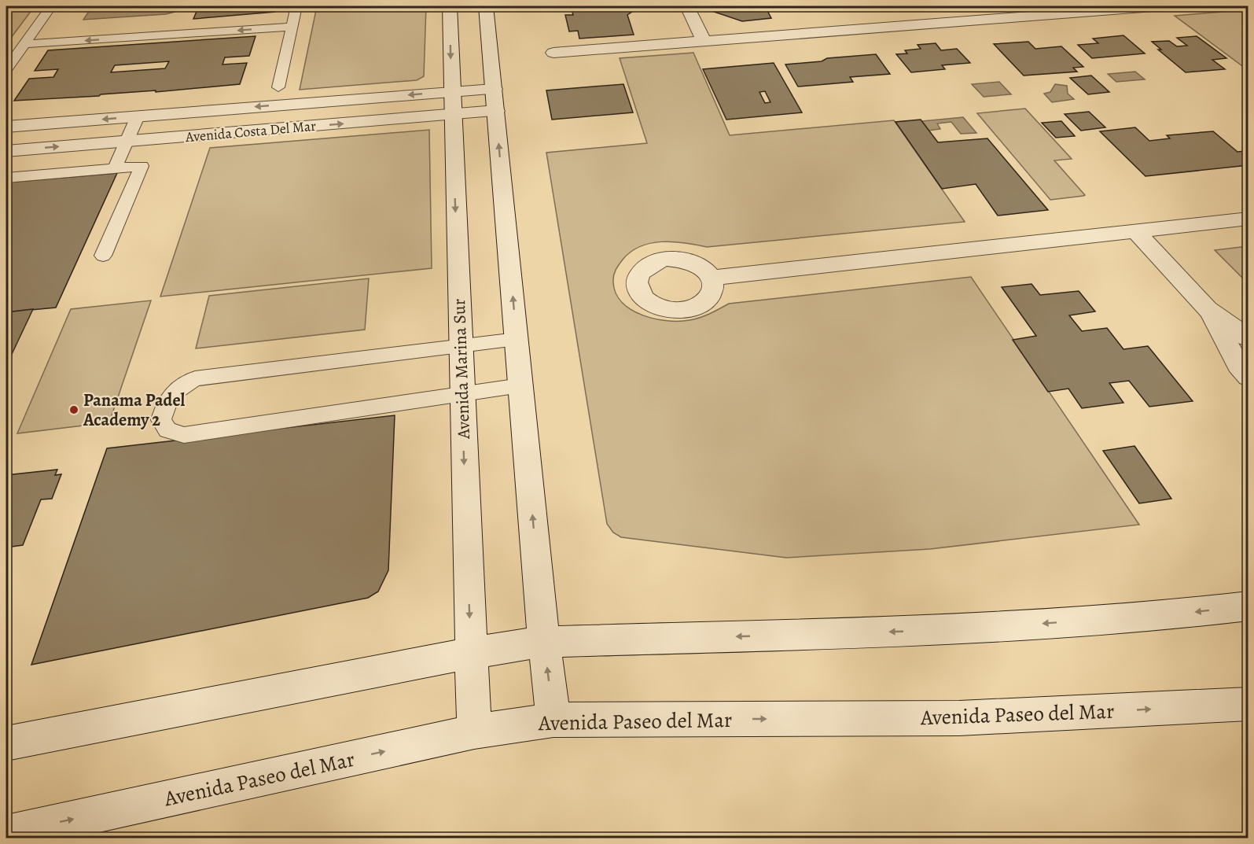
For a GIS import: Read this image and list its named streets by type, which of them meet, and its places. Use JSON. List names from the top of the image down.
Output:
{
  "streets": {
    "street": ["Avenida Costa Del Mar", "Avenida Marina Sur", "Avenida Paseo del Mar"]
  },
  "crossings": [
    ["Avenida Costa Del Mar", "Avenida Marina Sur"],
    ["Avenida Marina Sur", "Avenida Paseo del Mar"]
  ],
  "places": ["Panama Padel Academy 2"]
}
